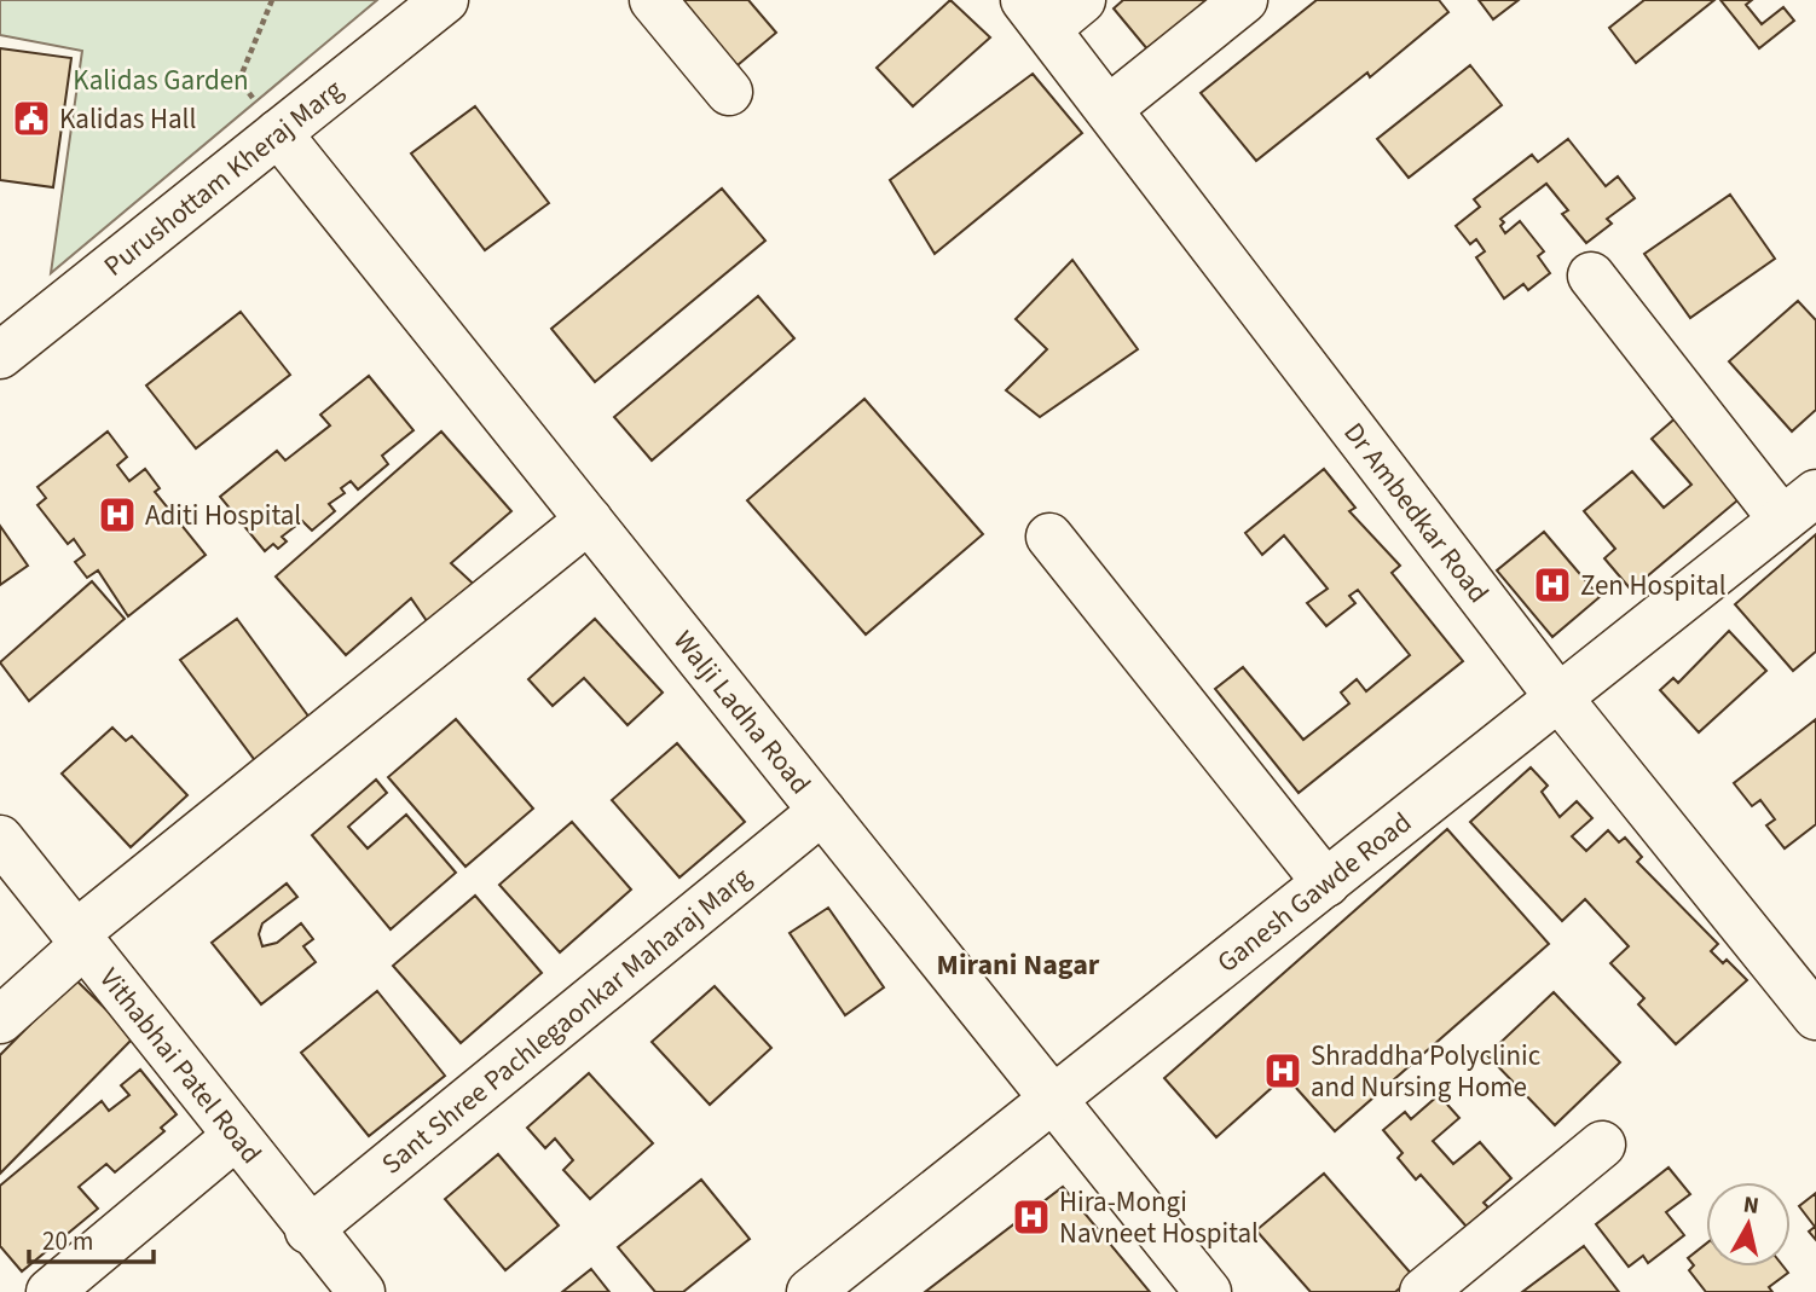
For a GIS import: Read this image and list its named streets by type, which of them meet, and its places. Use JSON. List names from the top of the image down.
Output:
{
  "streets": {
    "street": [
      "Purushottam Kheraj Marg",
      "Dr Ambedkar Road",
      "Walji Ladha Road",
      "Ganesh Gawde Road",
      "Sant Shree Pachlegaonkar Maharaj Marg",
      "Vithabhai Patel Road"
    ]
  },
  "crossings": [
    ["Purushottam Kheraj Marg", "Walji Ladha Road"],
    ["Dr Ambedkar Road", "Ganesh Gawde Road"],
    ["Walji Ladha Road", "Ganesh Gawde Road"],
    ["Walji Ladha Road", "Sant Shree Pachlegaonkar Maharaj Marg"],
    ["Sant Shree Pachlegaonkar Maharaj Marg", "Vithabhai Patel Road"]
  ],
  "districts": ["Mirani Nagar"],
  "parks": ["Kalidas Garden"],
  "places": {
    "public building": ["Kalidas Hall"],
    "hospital": [
      "Aditi Hospital",
      "Zen Hospital",
      "Shraddha Polyclinic and Nursing Home",
      "Hira-Mongi Navneet Hospital"
    ]
  },
  "scale_bar": "20 m",
  "north": "top"
}
